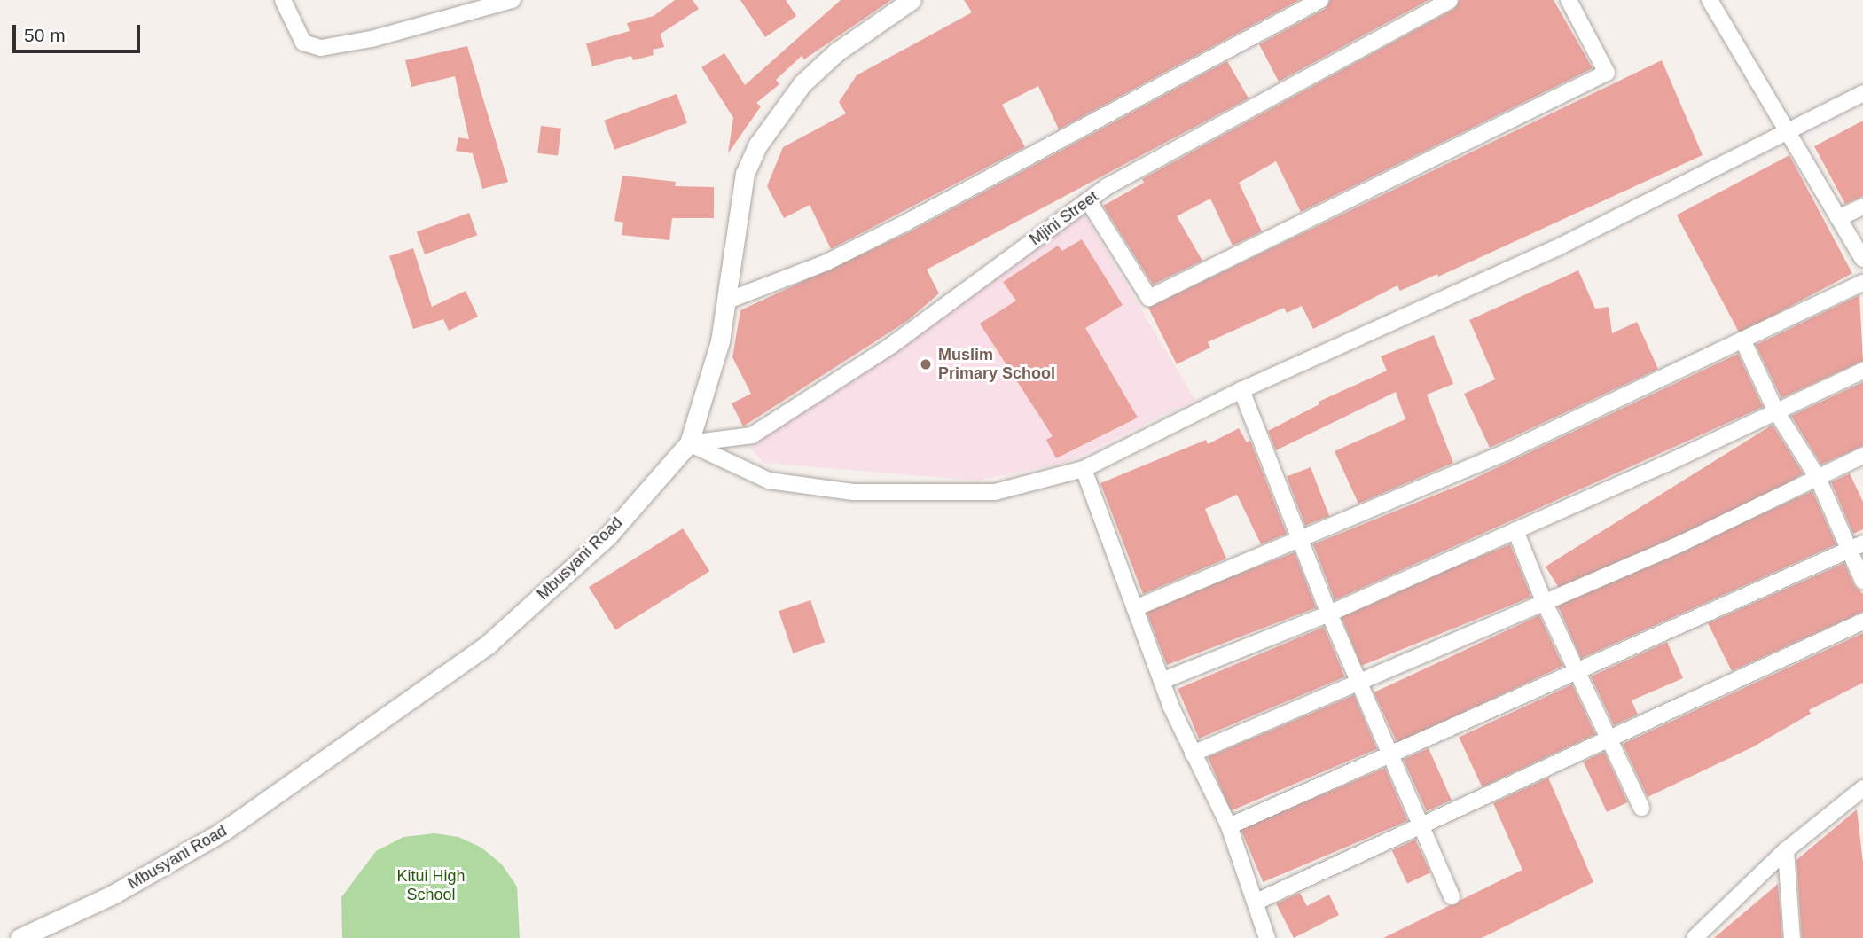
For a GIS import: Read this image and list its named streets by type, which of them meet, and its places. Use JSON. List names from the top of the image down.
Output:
{
  "streets": {
    "street": ["Mjini Street", "Mbusyani Road"]
  },
  "crossings": [
    ["Mjini Street", "Mbusyani Road"]
  ],
  "parks": ["Kitui High School"],
  "places": ["Muslim Primary School"],
  "scale_bar": "50 m"
}
